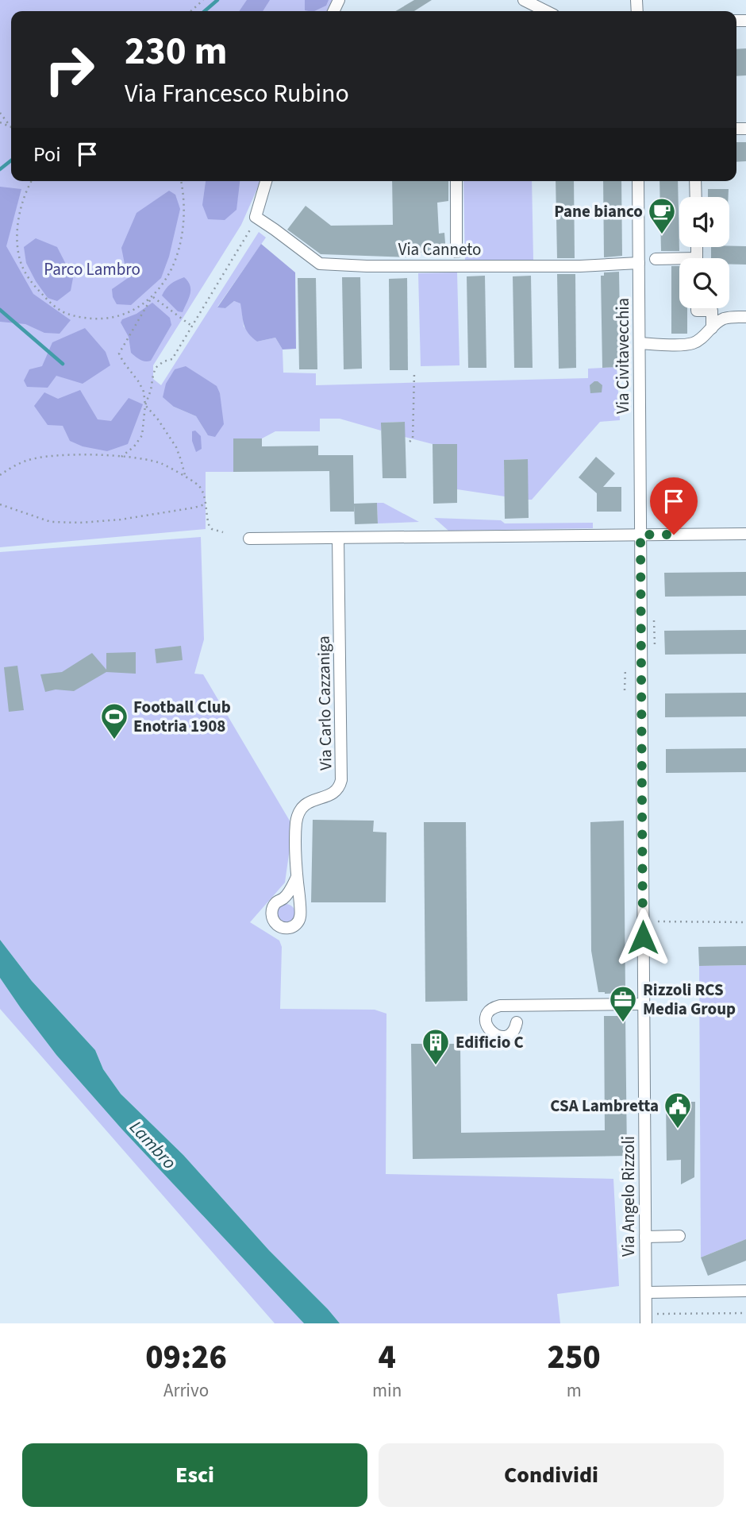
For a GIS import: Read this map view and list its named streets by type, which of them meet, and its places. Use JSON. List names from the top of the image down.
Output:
{
  "streets": {
    "street": [
      "Via Canneto",
      "Via Civitavecchia",
      "Via Carlo Cazzaniga",
      "Via Angelo Rizzoli"
    ]
  },
  "crossings": [
    ["Via Canneto", "Via Civitavecchia"],
    ["Via Civitavecchia", "Via Angelo Rizzoli"]
  ],
  "water": ["Lambro"],
  "parks": ["Parco Lambro"],
  "places": {
    "cafe": ["Pane bianco"],
    "sports": ["Football Club Enotria 1908"],
    "office": ["Rizzoli RCS Media Group"],
    "building": ["Edificio C"],
    "public building": ["CSA Lambretta"]
  },
  "page": {
    "turn": ["230 m", "Via Francesco Rubino"],
    "then": "Poi",
    "eta": [
      "09:26",
      "Arrivo",
      "4",
      "min",
      "250",
      "m"
    ],
    "buttons": ["Esci", "Condividi"]
  }
}
